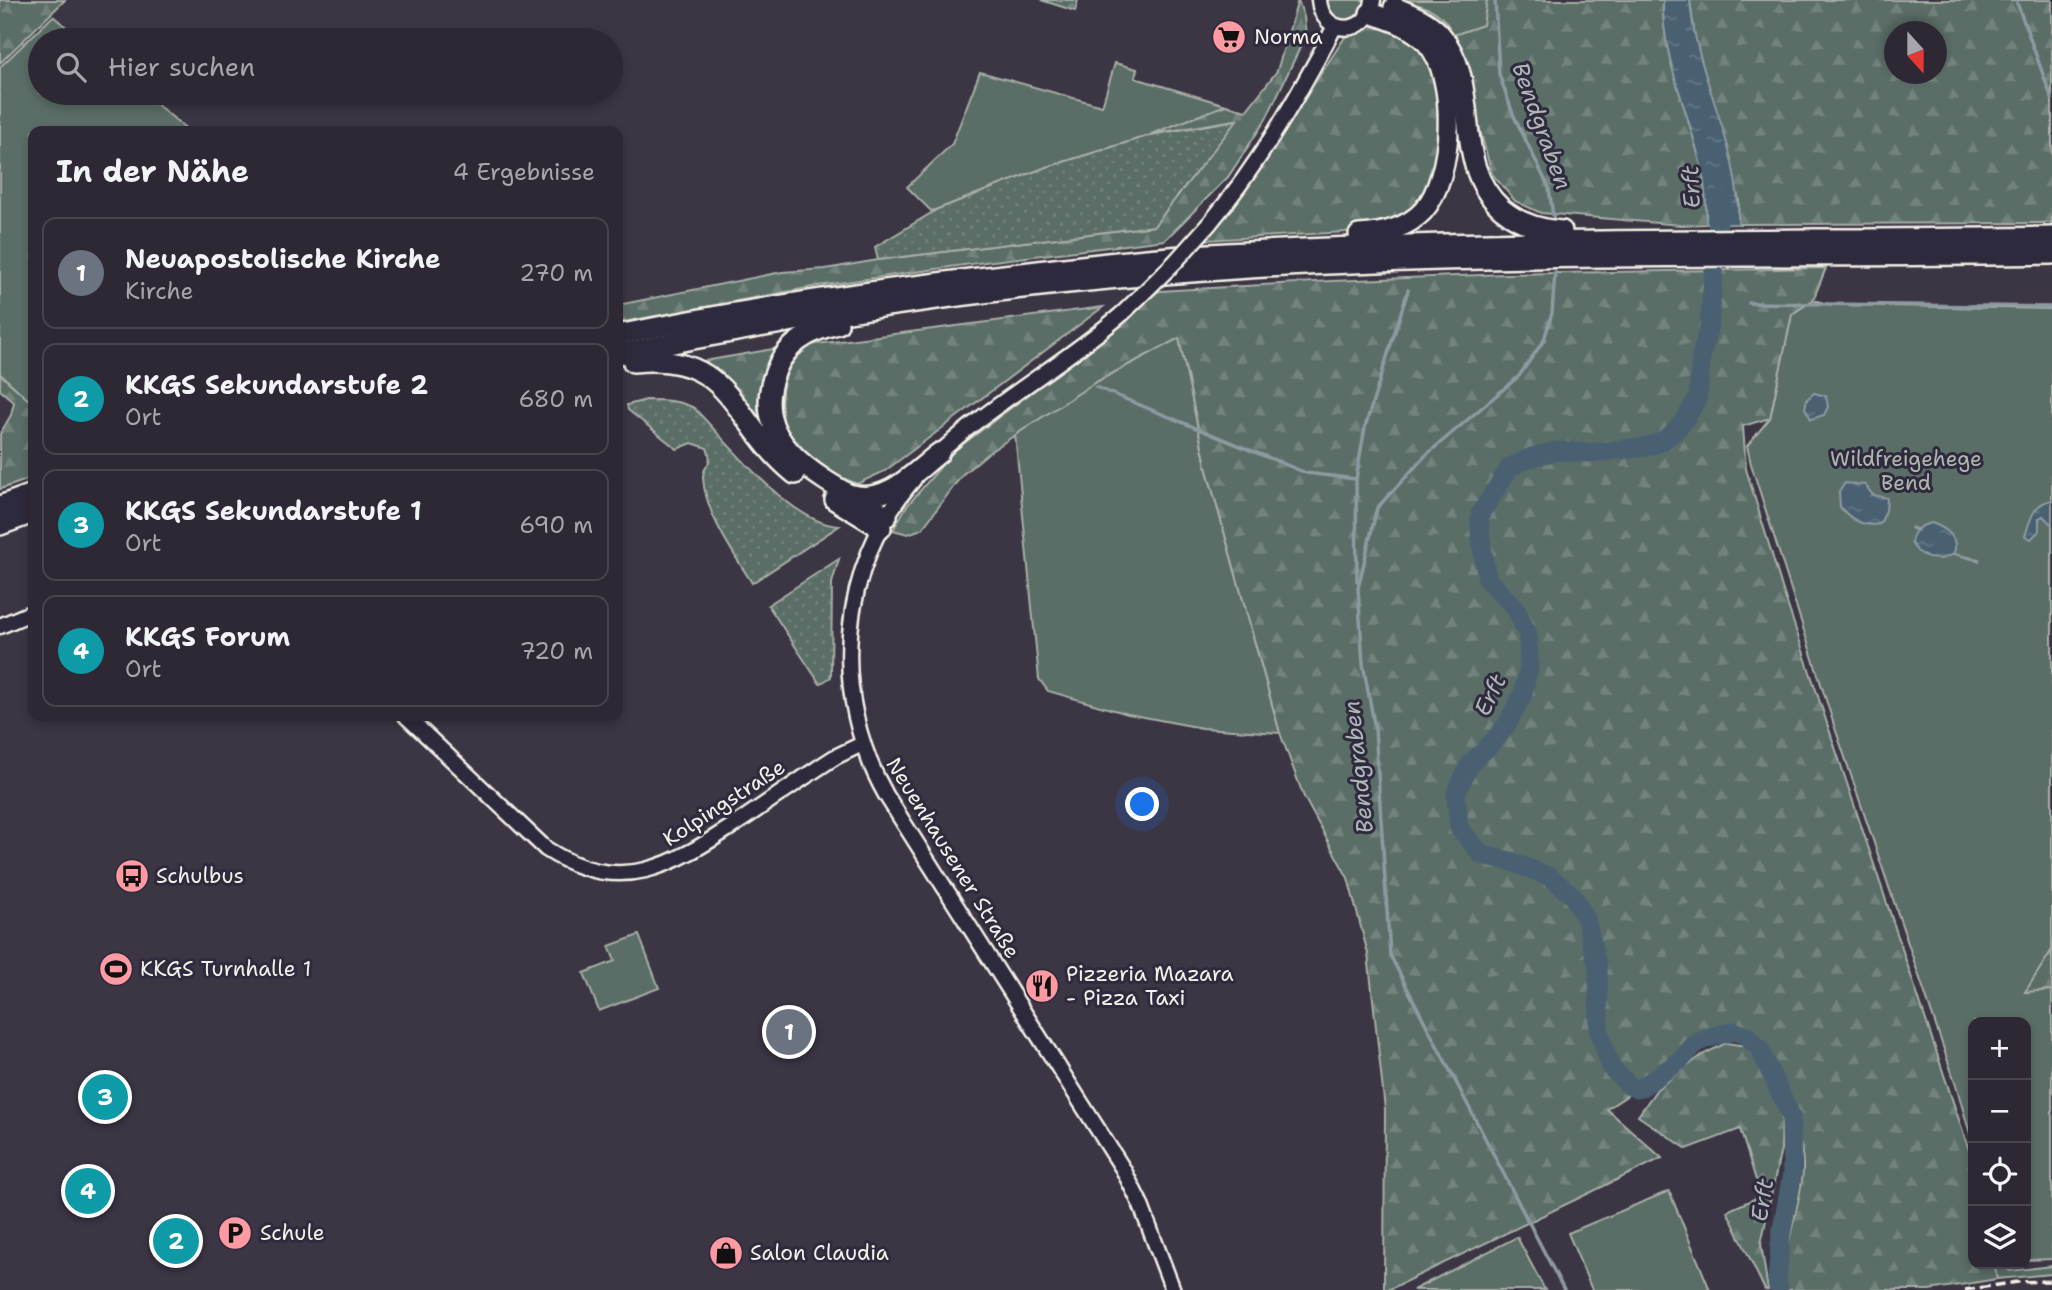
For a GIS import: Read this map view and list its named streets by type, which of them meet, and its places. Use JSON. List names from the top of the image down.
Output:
{
  "streets": {
    "main road": ["Kolpingstraße", "Neuenhausener Straße"]
  },
  "crossings": [
    ["Kolpingstraße", "Neuenhausener Straße"]
  ],
  "water": ["Bendgraben", "Erft"],
  "parks": ["Wildfreigehege Bend"],
  "places": {
    "supermarket": ["Norma"],
    "bus stop": ["Schulbus"],
    "sports": ["KKGS Turnhalle 1"],
    "restaurant": ["Pizzeria Mazara - Pizza Taxi"],
    "parking": ["Schule"],
    "shop": ["Salon Claudia"]
  },
  "north": "bottom",
  "page": {
    "search": "Hier suchen",
    "heading": ["In der Nähe", "4 Ergebnisse"],
    "list": [
      {
        "mark": "1",
        "name": "Neuapostolische Kirche",
        "note": "Kirche",
        "value": "270 m"
      },
      {
        "mark": "2",
        "name": "KKGS Sekundarstufe 2",
        "note": "Ort",
        "value": "680 m"
      },
      {
        "mark": "3",
        "name": "KKGS Sekundarstufe 1",
        "note": "Ort",
        "value": "690 m"
      },
      {
        "mark": "4",
        "name": "KKGS Forum",
        "note": "Ort",
        "value": "720 m"
      }
    ],
    "pins": [
      "1",
      "3",
      "4",
      "2"
    ],
    "map_buttons": ["+", "−"]
  }
}
